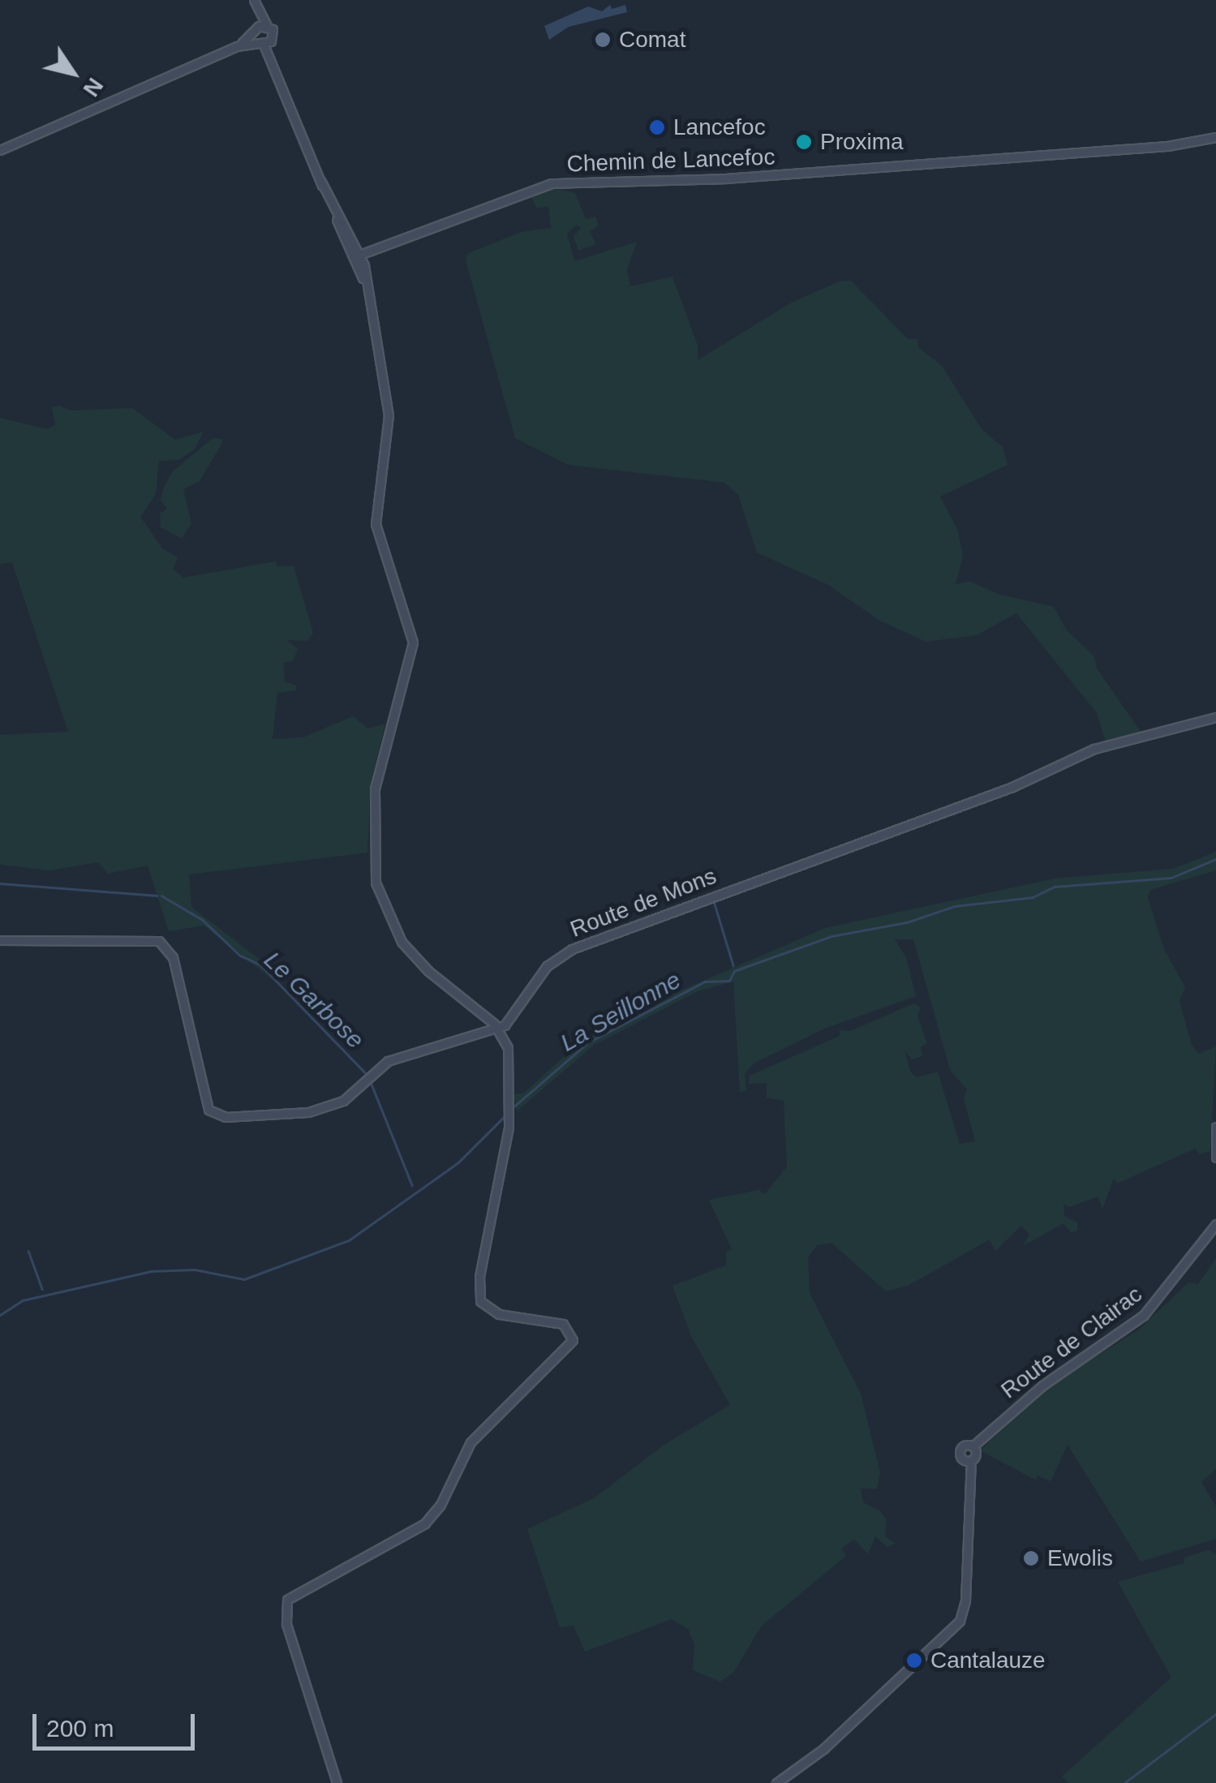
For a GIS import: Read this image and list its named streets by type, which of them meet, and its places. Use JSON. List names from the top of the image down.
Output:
{
  "streets": {
    "street": ["Chemin de Lancefoc", "Route de Mons", "Route de Clairac"]
  },
  "water": ["Le Garbose", "La Seillonne"],
  "places": [
    "Comat",
    "Lancefoc",
    "Proxima",
    "Ewolis",
    "Cantalauze"
  ],
  "scale_bar": "200 m",
  "north": "bottom right"
}
